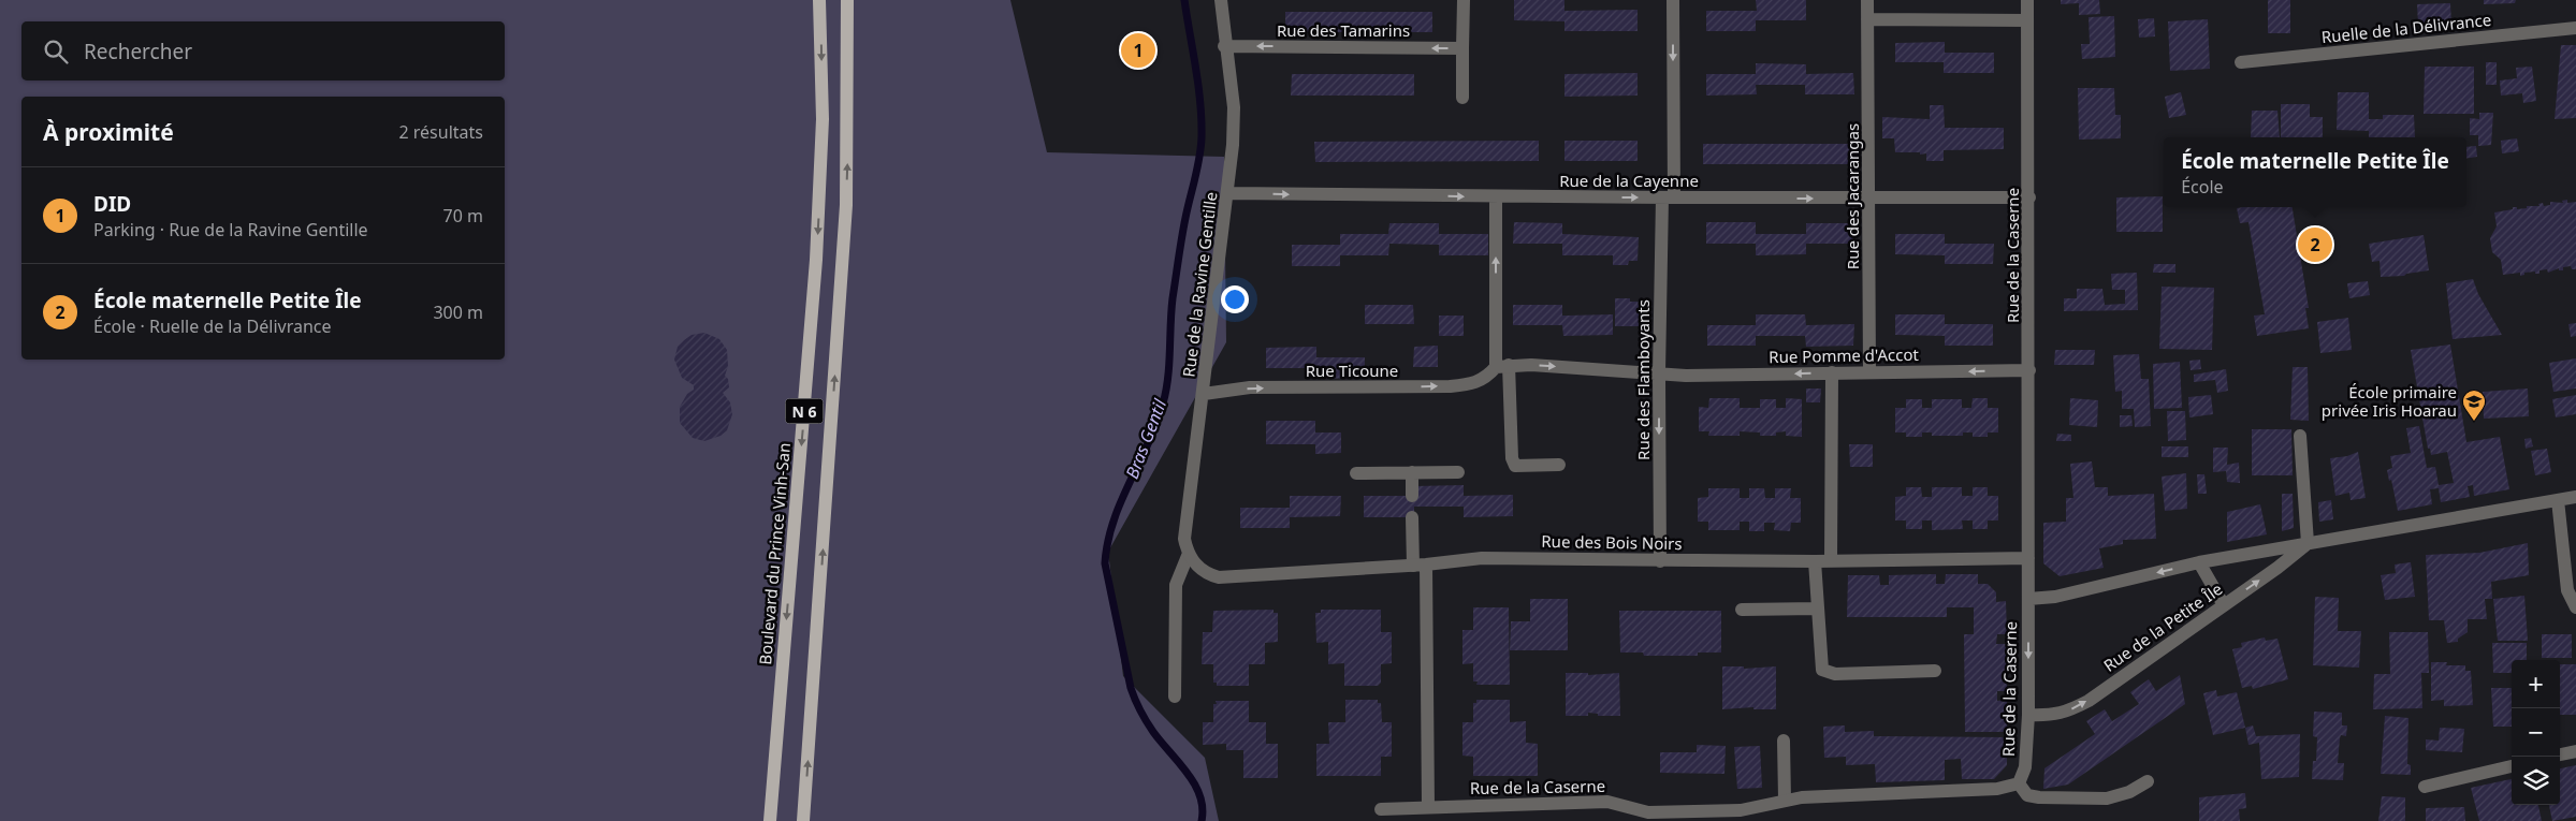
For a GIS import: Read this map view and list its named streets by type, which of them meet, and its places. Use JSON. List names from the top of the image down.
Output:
{
  "streets": {
    "main road": ["N 6", "Boulevard du Prince Vinh-San"],
    "street": [
      "Ruelle de la Délivrance",
      "Rue des Tamarins",
      "Rue de la Cayenne",
      "Rue des Jacarangas",
      "Rue de la Caserne",
      "Rue de la Ravine Gentille",
      "Rue Pomme d'Accot",
      "Rue Ticoune",
      "Rue des Flamboyants",
      "Rue des Bois Noirs",
      "Rue de la Petite Île"
    ]
  },
  "crossings": [
    ["Rue des Tamarins", "Rue de la Ravine Gentille"],
    ["Rue de la Cayenne", "Rue des Jacarangas"],
    ["Rue de la Cayenne", "Rue de la Caserne"],
    ["Rue de la Cayenne", "Rue de la Ravine Gentille"],
    ["Rue de la Cayenne", "Rue des Flamboyants"],
    ["Rue des Jacarangas", "Rue Pomme d'Accot"],
    ["Rue de la Caserne", "Rue Pomme d'Accot"],
    ["Rue de la Caserne", "Rue des Bois Noirs"],
    ["Rue de la Caserne", "Rue de la Petite Île"],
    ["Rue de la Ravine Gentille", "Rue Ticoune"],
    ["Rue de la Ravine Gentille", "Rue des Bois Noirs"],
    ["Rue Pomme d'Accot", "Rue des Flamboyants"],
    ["Rue des Flamboyants", "Rue des Bois Noirs"]
  ],
  "one_way": [
    "Rue des Tamarins",
    "Rue de la Cayenne",
    "Rue Pomme d'Accot",
    "Rue des Flamboyants"
  ],
  "water": ["Bras Gentil"],
  "places": {
    "school or university": ["École primaire privée Iris Hoarau"]
  },
  "page": {
    "search": "Rechercher",
    "pins": ["1", "2"],
    "heading": ["À proximité", "2 résultats"],
    "popup": ["École maternelle Petite Île", "École"],
    "list": [
      {
        "mark": "1",
        "name": "DID",
        "note": "Parking · Rue de la Ravine Gentille",
        "value": "70 m"
      },
      {
        "mark": "2",
        "name": "École maternelle Petite Île",
        "note": "École · Ruelle de la Délivrance",
        "value": "300 m"
      }
    ],
    "map_buttons": ["+", "−"]
  }
}
